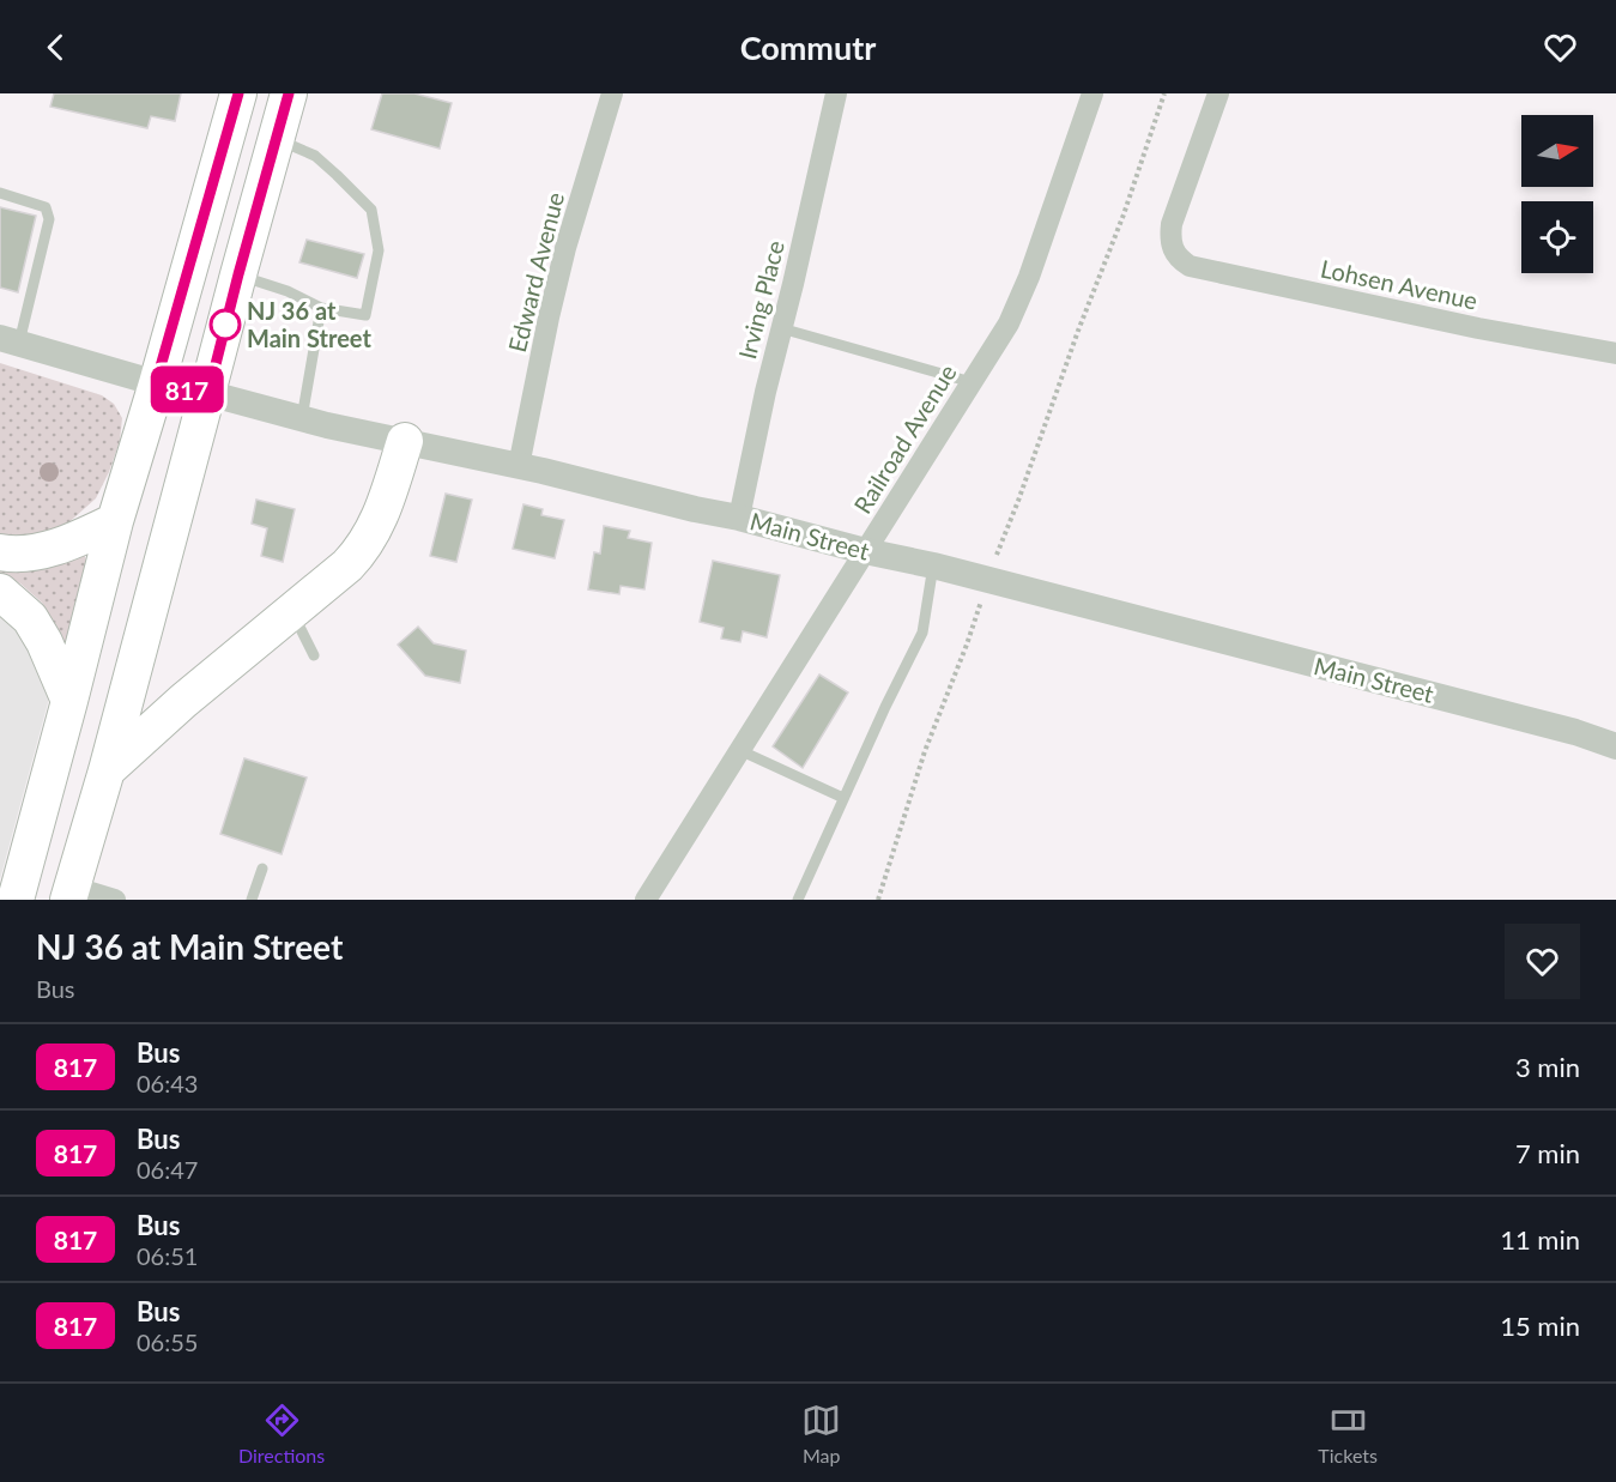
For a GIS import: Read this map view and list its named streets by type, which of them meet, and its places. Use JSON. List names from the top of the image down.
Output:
{
  "streets": {
    "street": [
      "Edward Avenue",
      "Lohsen Avenue",
      "Irving Place",
      "Railroad Avenue",
      "Main Street"
    ]
  },
  "crossings": [
    ["Edward Avenue", "Main Street"],
    ["Irving Place", "Main Street"],
    ["Railroad Avenue", "Main Street"]
  ],
  "places": ["NJ 36 at Main Street"],
  "lines": ["bus line 817"],
  "north": "right",
  "page": {
    "header": "Commutr",
    "on_map": "817",
    "heading": ["NJ 36 at Main Street", "Bus"],
    "list": [
      {
        "mark": "817",
        "name": "Bus",
        "note": "06:43",
        "value": "3 min"
      },
      {
        "mark": "817",
        "name": "Bus",
        "note": "06:47",
        "value": "7 min"
      },
      {
        "mark": "817",
        "name": "Bus",
        "note": "06:51",
        "value": "11 min"
      },
      {
        "mark": "817",
        "name": "Bus",
        "note": "06:55",
        "value": "15 min"
      }
    ],
    "tabs": ["Directions", "Map", "Tickets"]
  }
}
